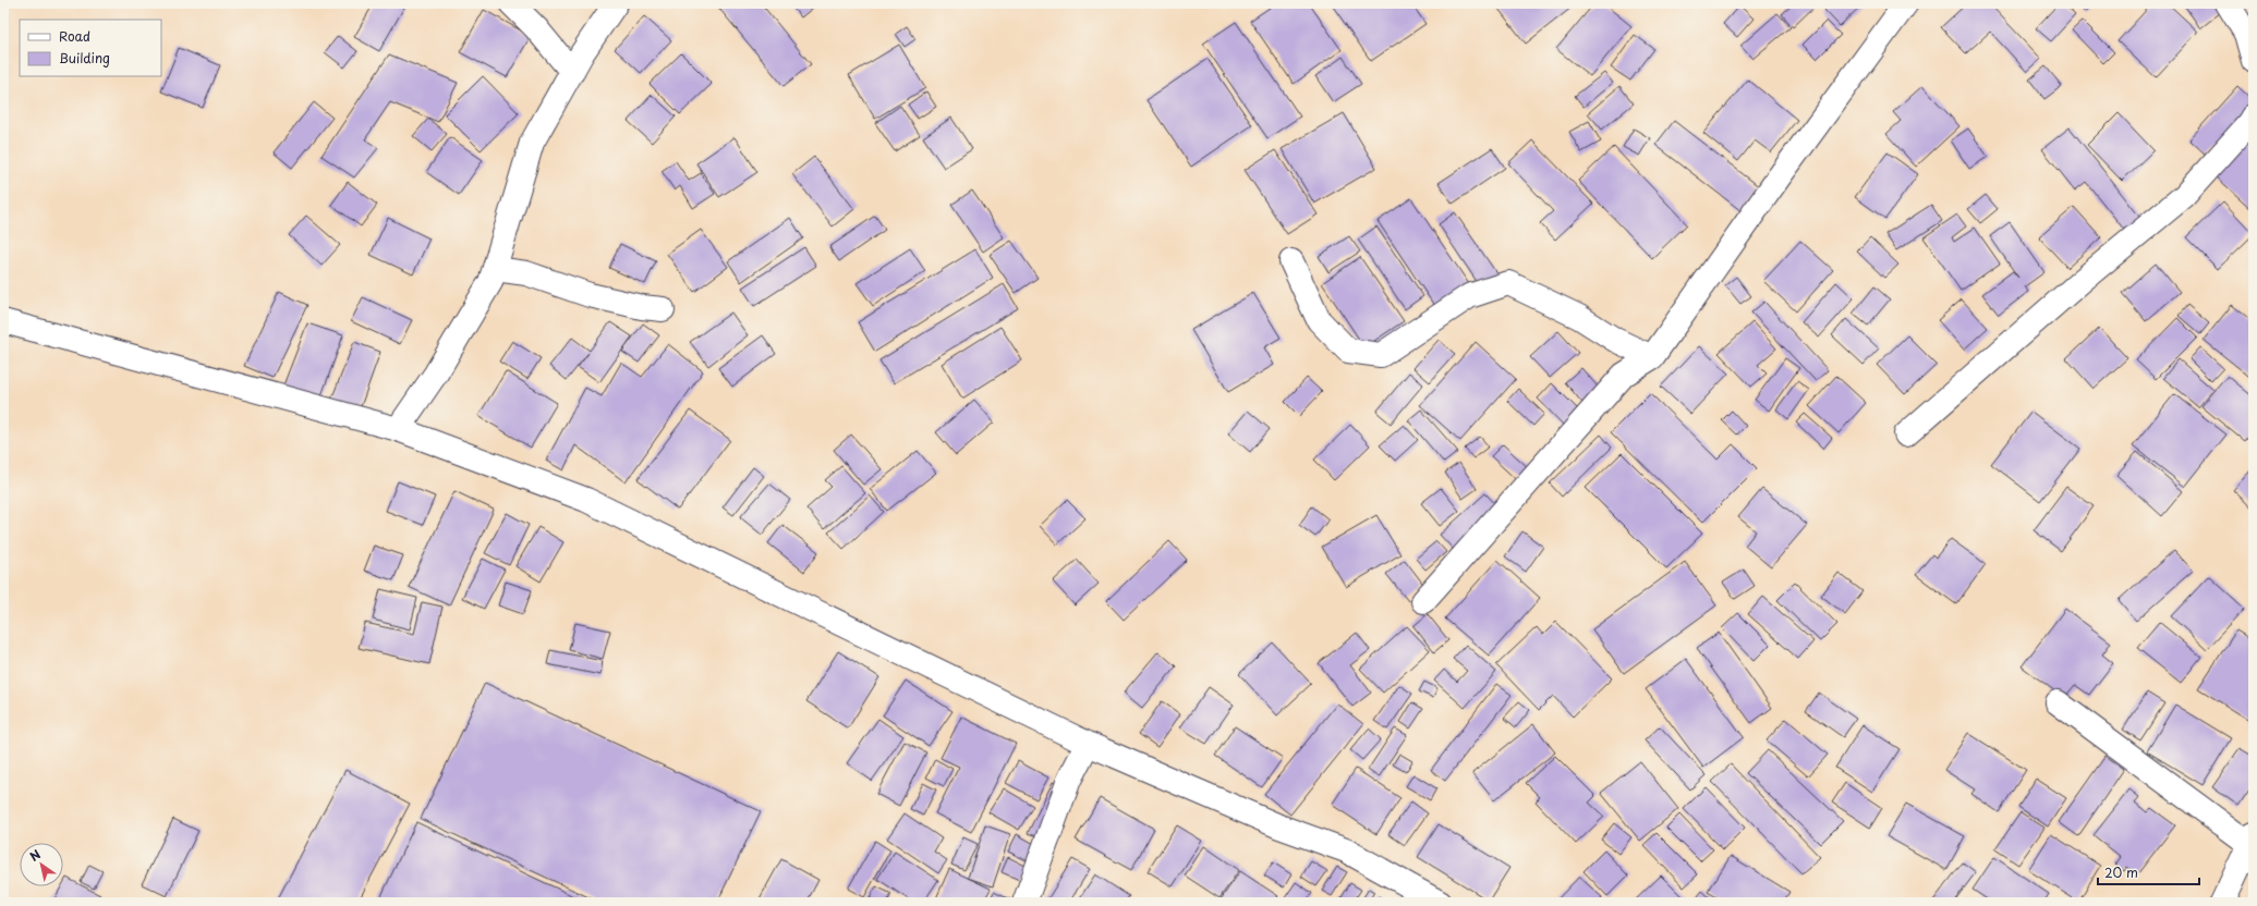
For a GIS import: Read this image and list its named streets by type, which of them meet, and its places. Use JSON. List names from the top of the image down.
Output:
{
  "legend": ["Road", "Building"],
  "scale_bar": "20 m",
  "north": "top left"
}
